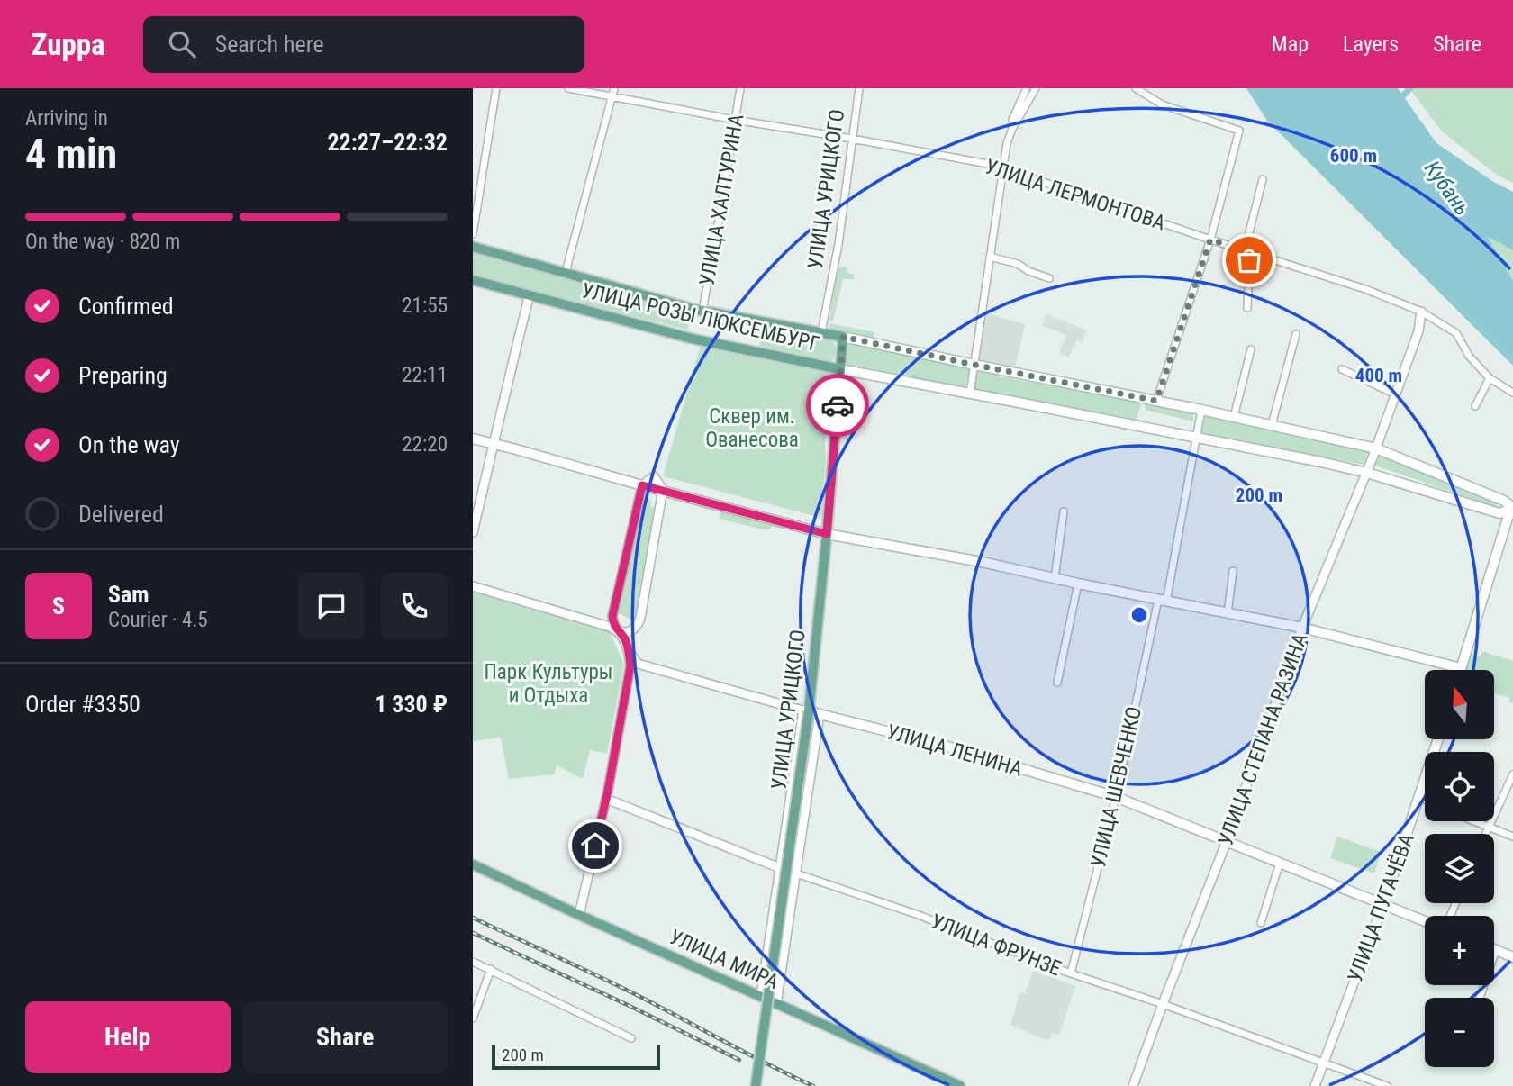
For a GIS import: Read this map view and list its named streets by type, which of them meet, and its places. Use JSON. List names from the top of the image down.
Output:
{
  "streets": {
    "main road": [
      "УЛИЦА УРИЦКОГО",
      "УЛИЦА РОЗЫ ЛЮКСЕМБУРГ",
      "УЛИЦА ЛЕНИНА",
      "УЛИЦА ПУГАЧЁВА",
      "УЛИЦА МИРА"
    ],
    "street": [
      "УЛИЦА ЛЕРМОНТОВА",
      "УЛИЦА ХАЛТУРИНА",
      "УЛИЦА СТЕПАНА РАЗИНА",
      "УЛИЦА ШЕВЧЕНКО",
      "УЛИЦА ФРУНЗЕ"
    ]
  },
  "crossings": [
    ["УЛИЦА УРИЦКОГО", "УЛИЦА ЛЕРМОНТОВА"],
    ["УЛИЦА УРИЦКОГО", "УЛИЦА РОЗЫ ЛЮКСЕМБУРГ"],
    ["УЛИЦА УРИЦКОГО", "УЛИЦА ЛЕНИНА"],
    ["УЛИЦА УРИЦКОГО", "УЛИЦА ФРУНЗЕ"],
    ["УЛИЦА УРИЦКОГО", "УЛИЦА МИРА"],
    ["УЛИЦА ЛЕРМОНТОВА", "УЛИЦА ХАЛТУРИНА"],
    ["УЛИЦА ЛЕРМОНТОВА", "УЛИЦА СТЕПАНА РАЗИНА"],
    ["УЛИЦА ХАЛТУРИНА", "УЛИЦА РОЗЫ ЛЮКСЕМБУРГ"],
    ["УЛИЦА РОЗЫ ЛЮКСЕМБУРГ", "УЛИЦА СТЕПАНА РАЗИНА"],
    ["УЛИЦА РОЗЫ ЛЮКСЕМБУРГ", "УЛИЦА ШЕВЧЕНКО"],
    ["УЛИЦА СТЕПАНА РАЗИНА", "УЛИЦА ЛЕНИНА"],
    ["УЛИЦА СТЕПАНА РАЗИНА", "УЛИЦА ФРУНЗЕ"],
    ["УЛИЦА ЛЕНИНА", "УЛИЦА ШЕВЧЕНКО"],
    ["УЛИЦА ЛЕНИНА", "УЛИЦА ПУГАЧЁВА"],
    ["УЛИЦА ШЕВЧЕНКО", "УЛИЦА ФРУНЗЕ"],
    ["УЛИЦА ПУГАЧЁВА", "УЛИЦА ФРУНЗЕ"]
  ],
  "water": ["Кубань"],
  "parks": ["Сквер им. Ованесова", "Парк Культуры и Отдыха"],
  "scale_bar": "200 m",
  "north": "top",
  "page": {
    "header": "Zuppa",
    "search": "Search here",
    "nav": ["Map", "Layers", "Share"],
    "heading": ["4 min", "Arriving in", "22:27–22:32"],
    "panel": [
      "Sam",
      "Courier · 4.5",
      "Order #3350",
      "1 330 ₽"
    ],
    "bar": "On the way · 820 m",
    "list": [
      ["Confirmed", "21:55"],
      ["Preparing", "22:11"],
      ["On the way", "22:20"],
      "Delivered"
    ],
    "round": "S",
    "map_buttons": ["+", "−"],
    "buttons": ["Help", "Share"],
    "scale": "200 m"
  },
  "rings": ["600 m", "400 m", "200 m"]
}
